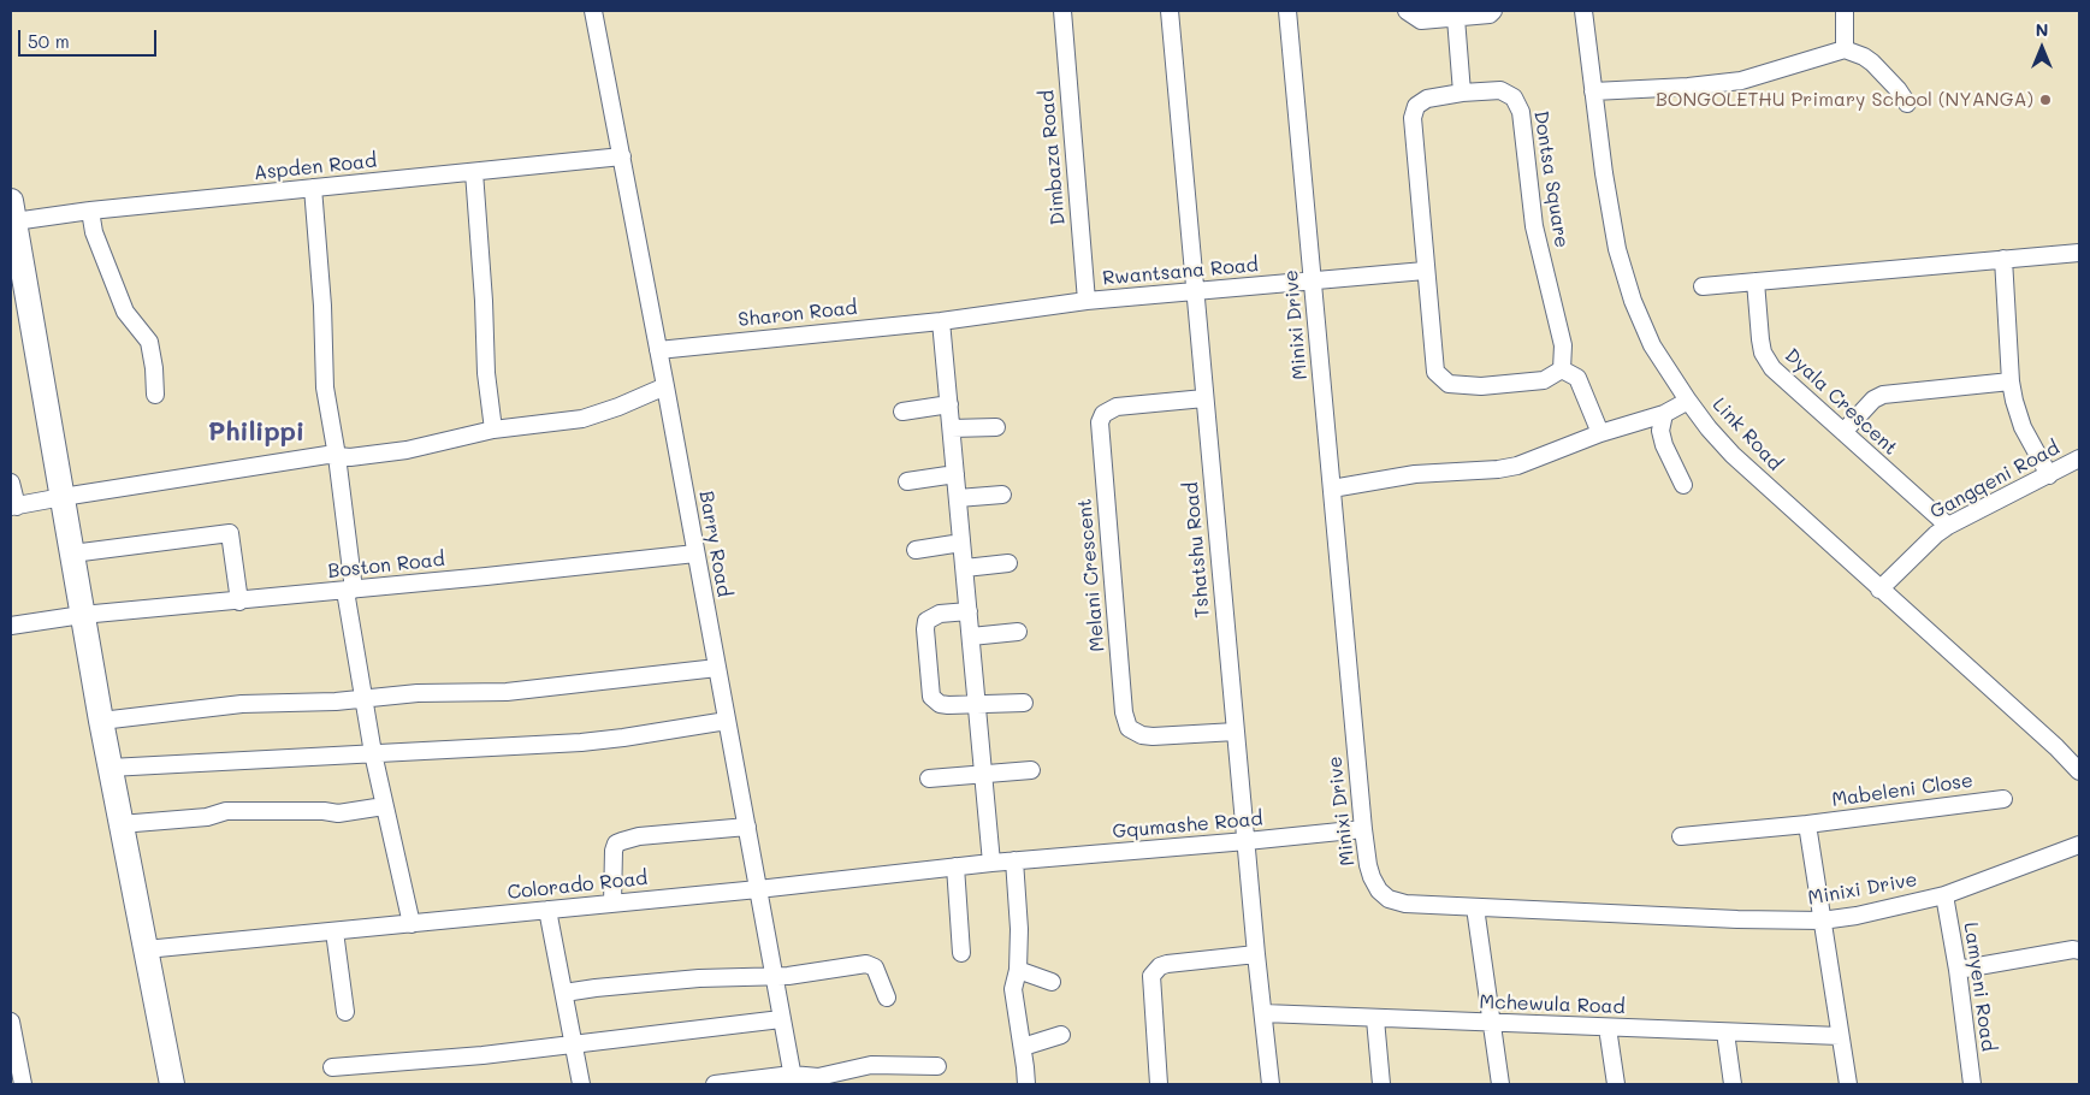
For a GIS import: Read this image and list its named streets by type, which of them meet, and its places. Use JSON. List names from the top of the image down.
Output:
{
  "streets": {
    "street": [
      "Dimbaza Road",
      "Aspden Road",
      "Dontsa Square",
      "Rwantsana Road",
      "Sharon Road",
      "Minixi Drive",
      "Dyala Crescent",
      "Link Road",
      "Gangqeni Road",
      "Barry Road",
      "Tshatshu Road",
      "Boston Road",
      "Melani Crescent",
      "Mabeleni Close",
      "Gqumashe Road",
      "Colorado Road",
      "Lamyeni Road",
      "Mchewula Road"
    ]
  },
  "crossings": [
    ["Dimbaza Road", "Rwantsana Road"],
    ["Aspden Road", "Barry Road"],
    ["Dontsa Square", "Rwantsana Road"],
    ["Rwantsana Road", "Sharon Road"],
    ["Rwantsana Road", "Minixi Drive"],
    ["Rwantsana Road", "Tshatshu Road"],
    ["Sharon Road", "Barry Road"],
    ["Minixi Drive", "Mabeleni Close"],
    ["Minixi Drive", "Gqumashe Road"],
    ["Minixi Drive", "Lamyeni Road"],
    ["Dyala Crescent", "Gangqeni Road"],
    ["Link Road", "Gangqeni Road"],
    ["Barry Road", "Boston Road"],
    ["Barry Road", "Colorado Road"],
    ["Tshatshu Road", "Melani Crescent"],
    ["Tshatshu Road", "Gqumashe Road"],
    ["Tshatshu Road", "Mchewula Road"],
    ["Mabeleni Close", "Mchewula Road"],
    ["Gqumashe Road", "Colorado Road"]
  ],
  "districts": ["Philippi"],
  "places": ["BONGOLETHU Primary School (NYANGA)"],
  "scale_bar": "50 m",
  "north": "top"
}
